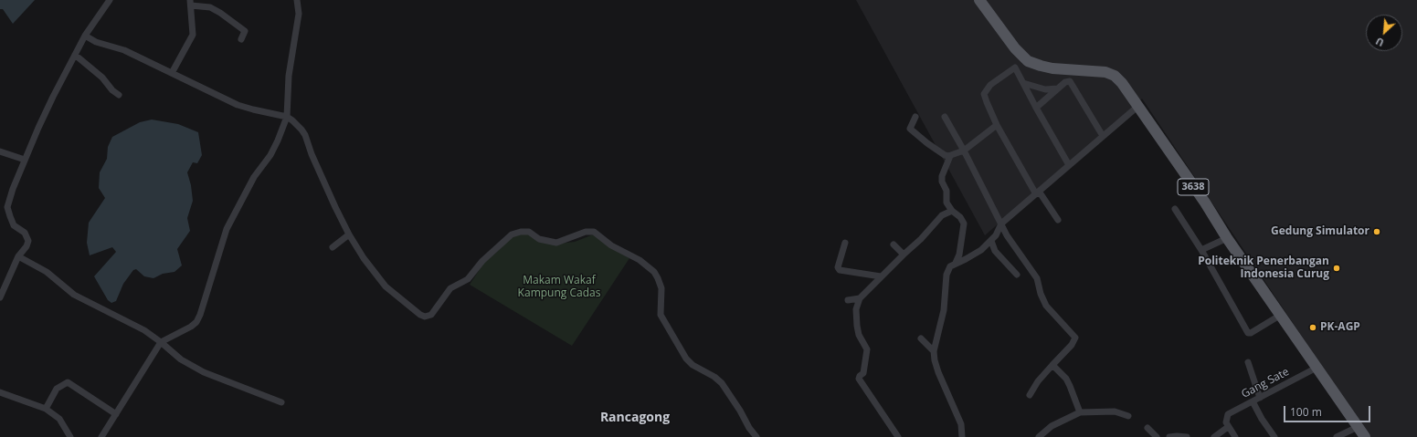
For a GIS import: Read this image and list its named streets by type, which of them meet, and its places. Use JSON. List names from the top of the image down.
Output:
{
  "streets": {
    "main road": ["3638"],
    "street": ["Gang Sate"]
  },
  "crossings": [
    ["3638", "Gang Sate"]
  ],
  "districts": ["Rancagong"],
  "parks": ["Makam Wakaf Kampung Cadas"],
  "places": ["Gedung Simulator", "Politeknik Penerbangan Indonesia Curug", "PK-AGP"],
  "scale_bar": "100 m",
  "north": "bottom left"
}
